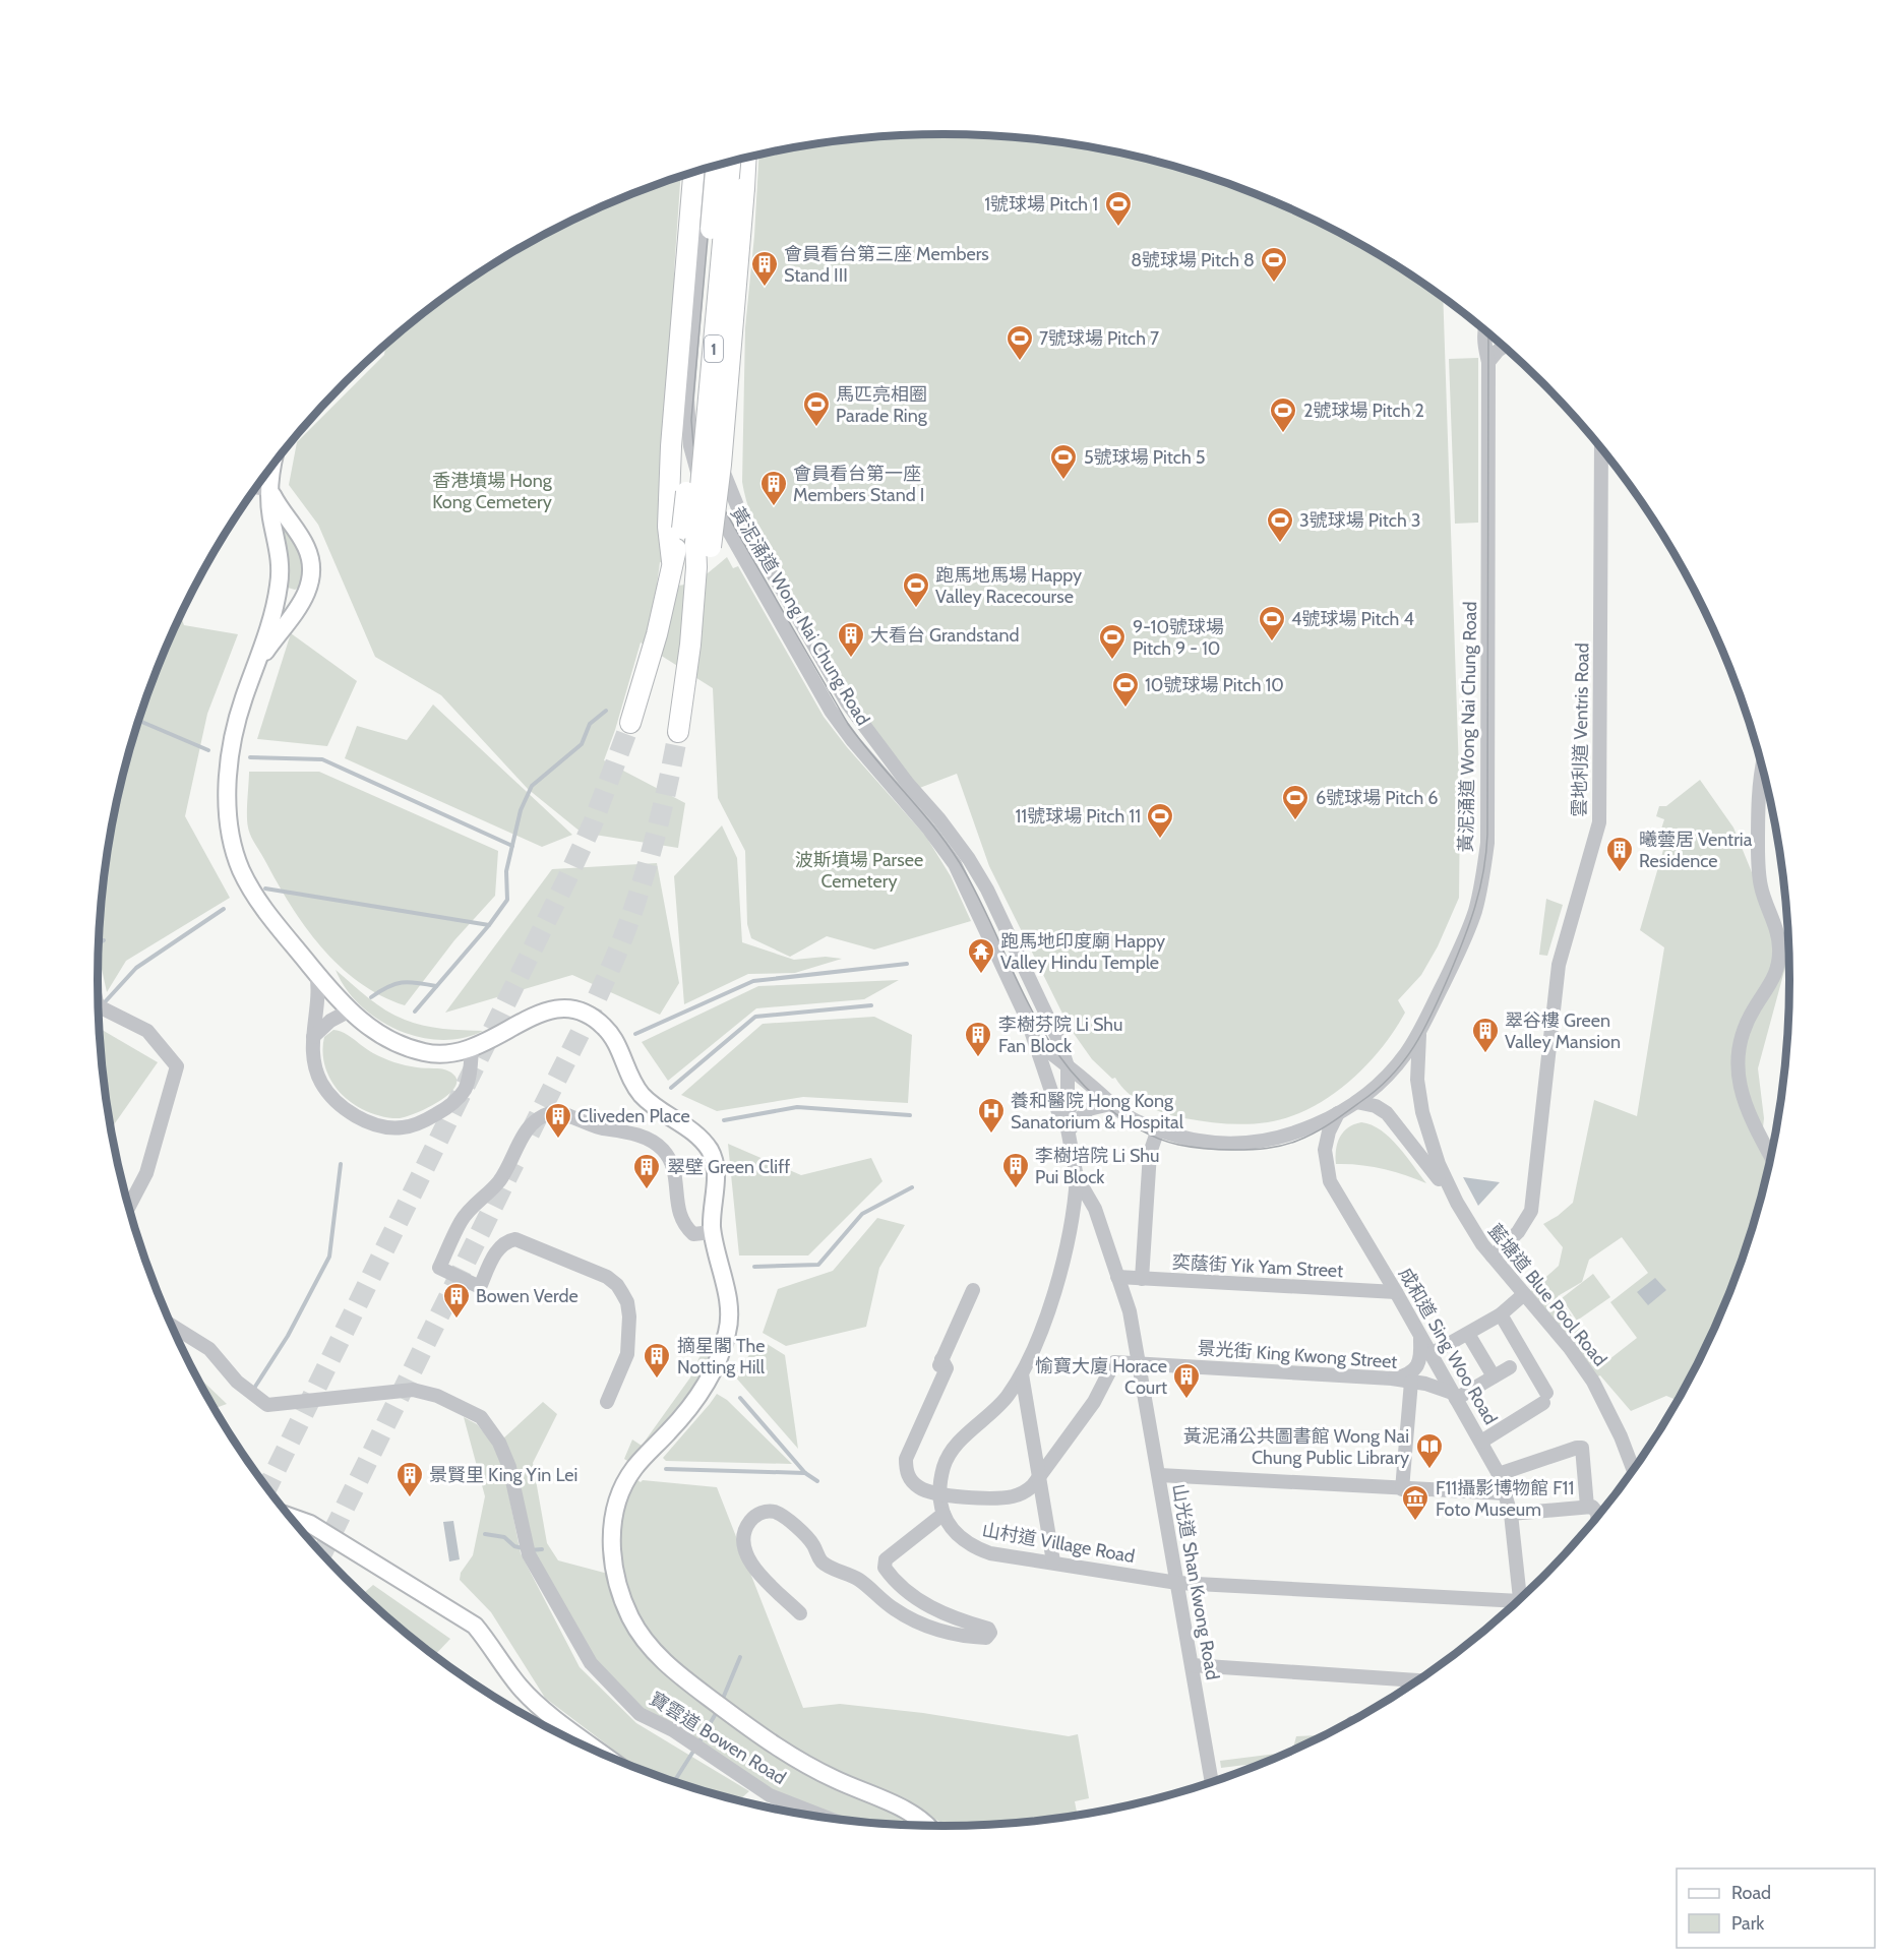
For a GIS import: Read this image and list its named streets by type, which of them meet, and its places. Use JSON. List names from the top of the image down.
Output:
{
  "streets": {
    "highway": ["1"],
    "street": [
      "黃泥涌道 Wong Nai Chung Road",
      "雲地利道 Ventris Road",
      "奕蔭街 Yik Yam Street",
      "藍塘道 Blue Pool Road",
      "成和道 Sing Woo Road",
      "景光街 King Kwong Street",
      "山村道 Village Road",
      "山光道 Shan Kwong Road",
      "寶雲道 Bowen Road"
    ]
  },
  "crossings": [
    ["黃泥涌道 Wong Nai Chung Road", "藍塘道 Blue Pool Road"],
    ["黃泥涌道 Wong Nai Chung Road", "成和道 Sing Woo Road"],
    ["黃泥涌道 Wong Nai Chung Road", "山光道 Shan Kwong Road"],
    ["雲地利道 Ventris Road", "藍塘道 Blue Pool Road"],
    ["奕蔭街 Yik Yam Street", "成和道 Sing Woo Road"],
    ["奕蔭街 Yik Yam Street", "山光道 Shan Kwong Road"],
    ["成和道 Sing Woo Road", "景光街 King Kwong Street"],
    ["景光街 King Kwong Street", "山光道 Shan Kwong Road"],
    ["山村道 Village Road", "山光道 Shan Kwong Road"]
  ],
  "parks": ["香港墳場 Hong Kong Cemetery", "波斯墳場 Parsee Cemetery"],
  "places": {
    "sports": [
      "1號球場 Pitch 1",
      "8號球場 Pitch 8",
      "7號球場 Pitch 7",
      "馬匹亮相圈 Parade Ring",
      "2號球場 Pitch 2",
      "5號球場 Pitch 5",
      "3號球場 Pitch 3",
      "跑馬地馬場 Happy Valley Racecourse",
      "4號球場 Pitch 4",
      "9-10號球場 Pitch 9 - 10",
      "10號球場 Pitch 10",
      "6號球場 Pitch 6",
      "11號球場 Pitch 11"
    ],
    "building": [
      "會員看台第三座 Members Stand III",
      "會員看台第一座 Members Stand I",
      "大看台 Grandstand",
      "曦蕓居 Ventria Residence",
      "翠谷樓 Green Valley Mansion",
      "李樹芬院 Li Shu Fan Block",
      "Cliveden Place",
      "李樹培院 Li Shu Pui Block",
      "翠壁 Green Cliff",
      "Bowen Verde",
      "摘星閣 The Notting Hill",
      "愉寶大廈 Horace Court",
      "景賢里 King Yin Lei"
    ],
    "temple": ["跑馬地印度廟 Happy Valley Hindu Temple"],
    "hospital": ["養和醫院 Hong Kong Sanatorium & Hospital"],
    "library": ["黃泥涌公共圖書館 Wong Nai Chung Public Library"],
    "museum": ["F11攝影博物館 F11 Foto Museum"]
  },
  "legend": ["Road", "Park"]
}
